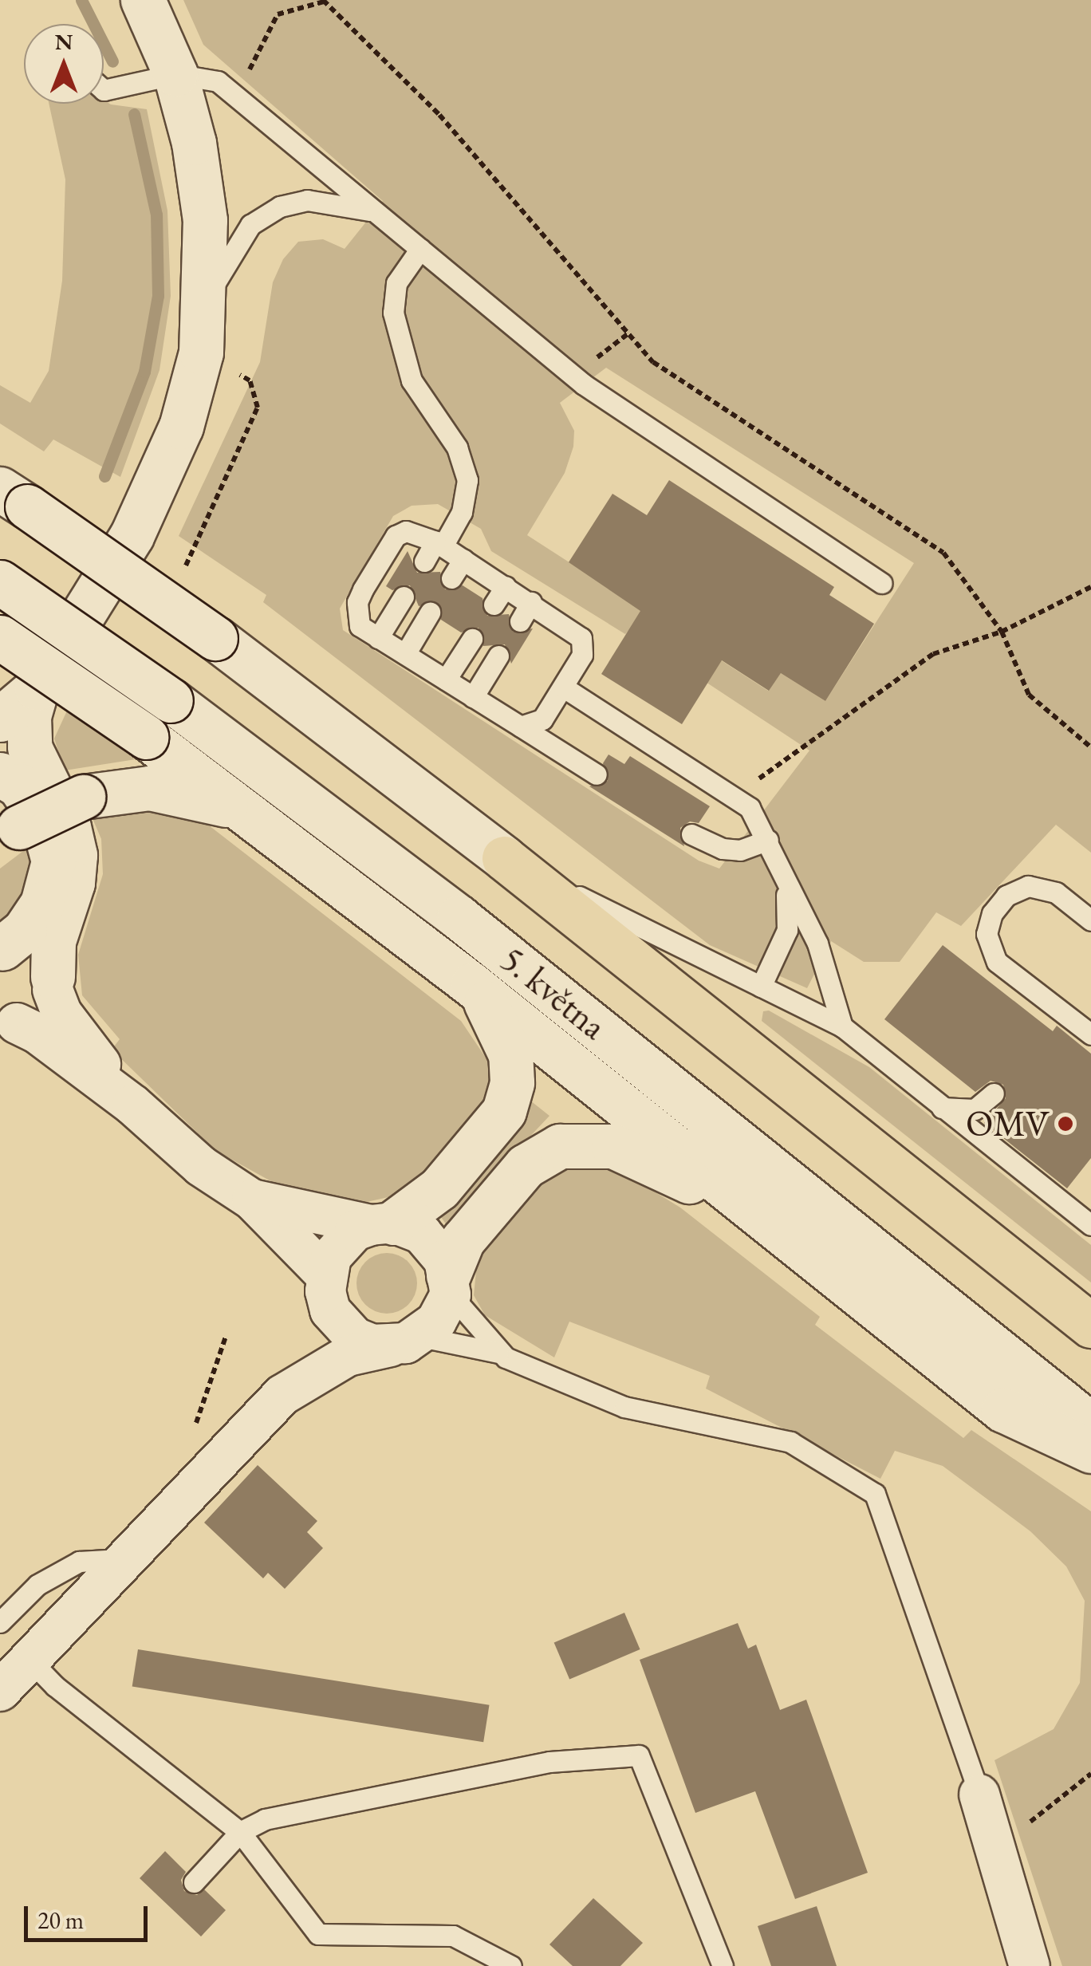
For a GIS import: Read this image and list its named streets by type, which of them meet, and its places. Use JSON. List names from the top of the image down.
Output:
{
  "streets": {
    "highway": ["5. května"]
  },
  "places": ["OMV"],
  "scale_bar": "20 m",
  "north": "top"
}
